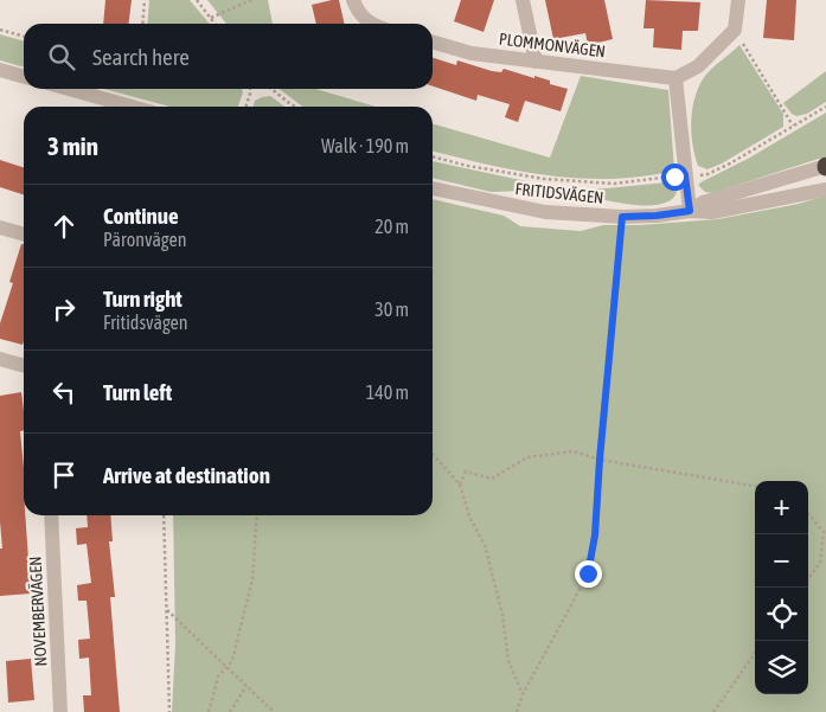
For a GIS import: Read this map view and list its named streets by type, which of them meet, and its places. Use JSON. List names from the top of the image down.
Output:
{
  "streets": {
    "street": ["PLOMMONVÄGEN", "FRITIDSVÄGEN", "NOVEMBERVÄGEN"]
  },
  "page": {
    "search": "Search here",
    "heading": ["3 min", "Walk · 190 m"],
    "list": [
      ["Continue", "Päronvägen", "20 m"],
      ["Turn right", "Fritidsvägen", "30 m"],
      ["Turn left", "140 m"],
      "Arrive at destination"
    ],
    "map_buttons": ["+", "−"]
  }
}
